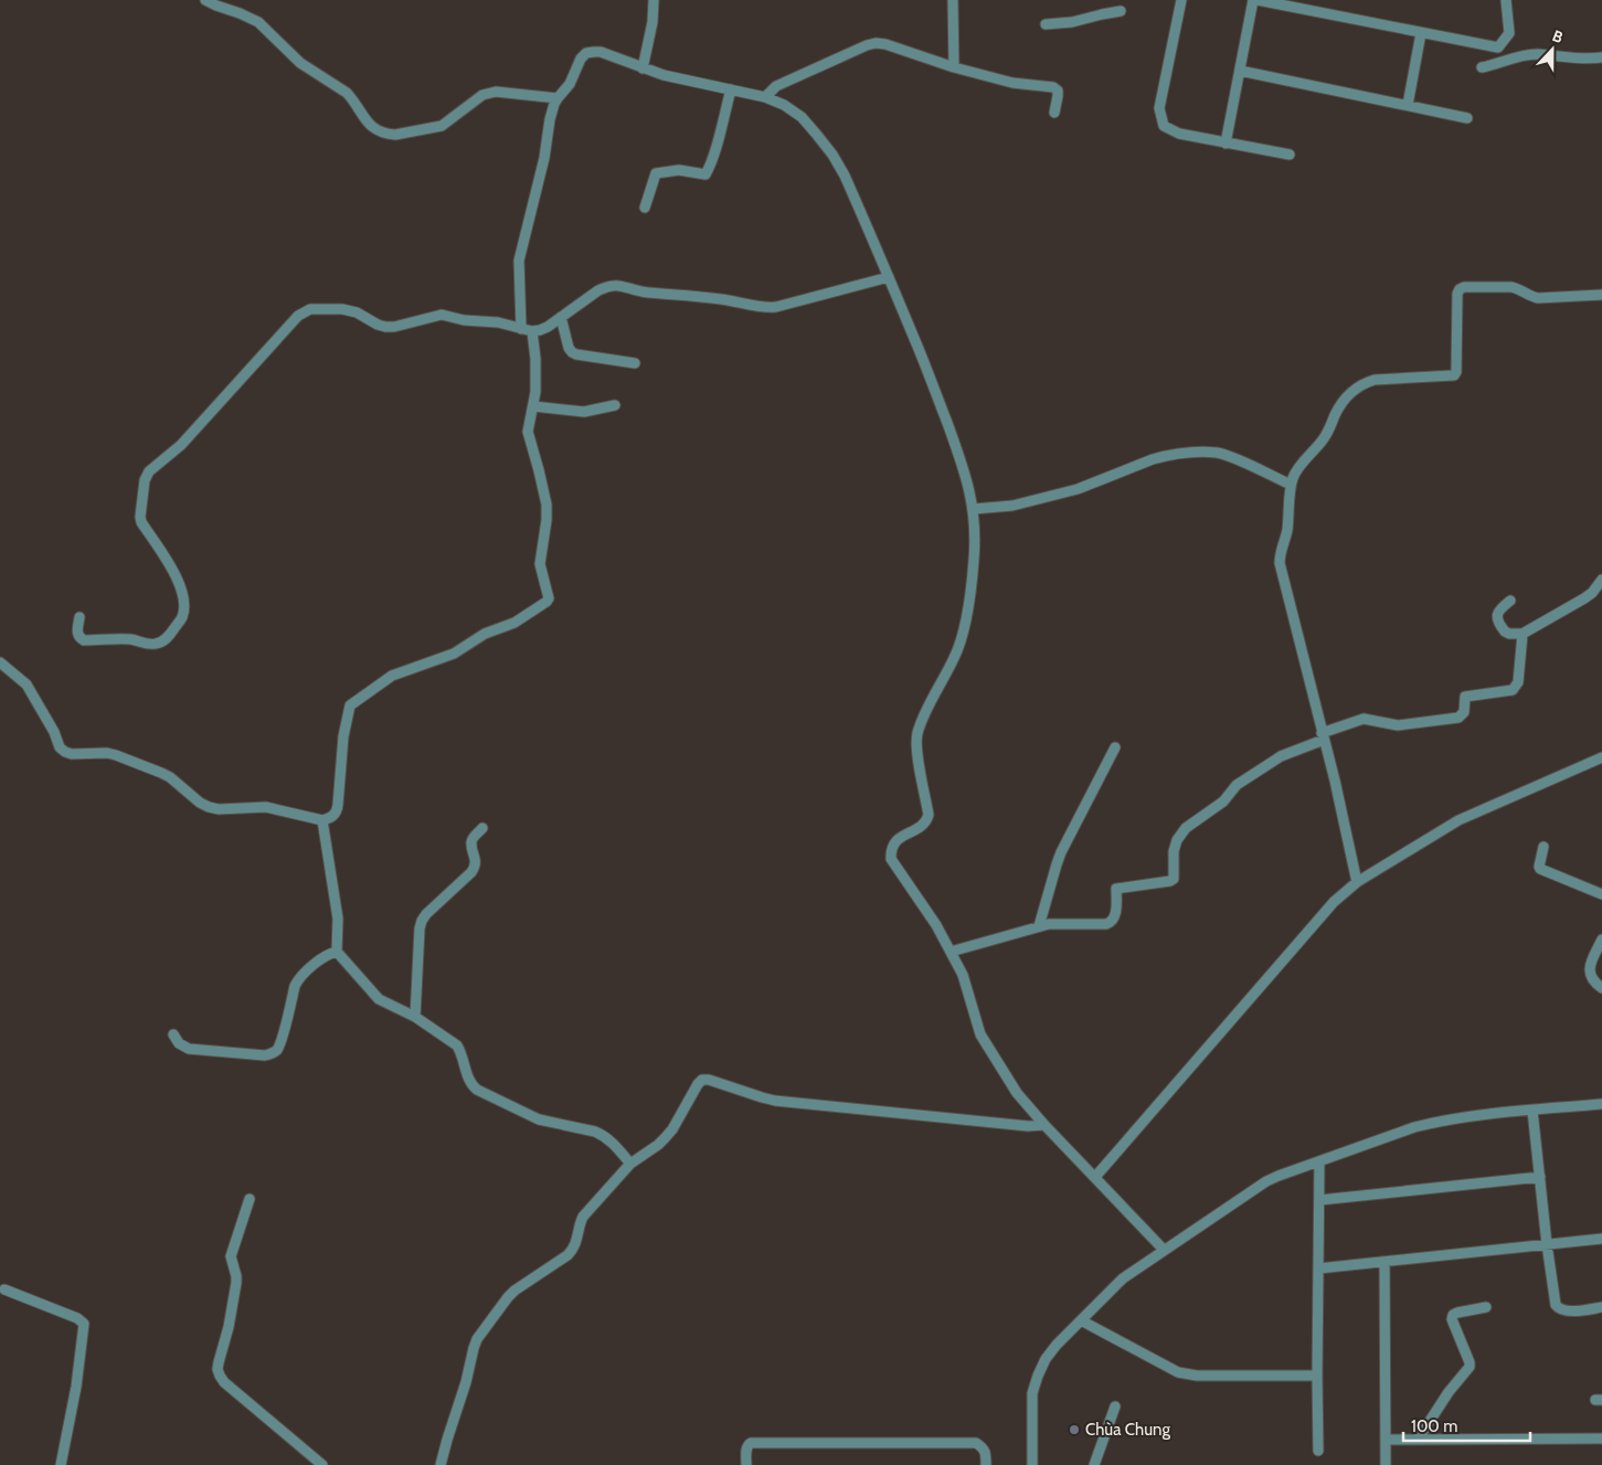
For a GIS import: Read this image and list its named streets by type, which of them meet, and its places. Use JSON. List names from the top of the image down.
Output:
{
  "places": ["Chùa Chung"],
  "scale_bar": "100 m",
  "north": "top"
}
